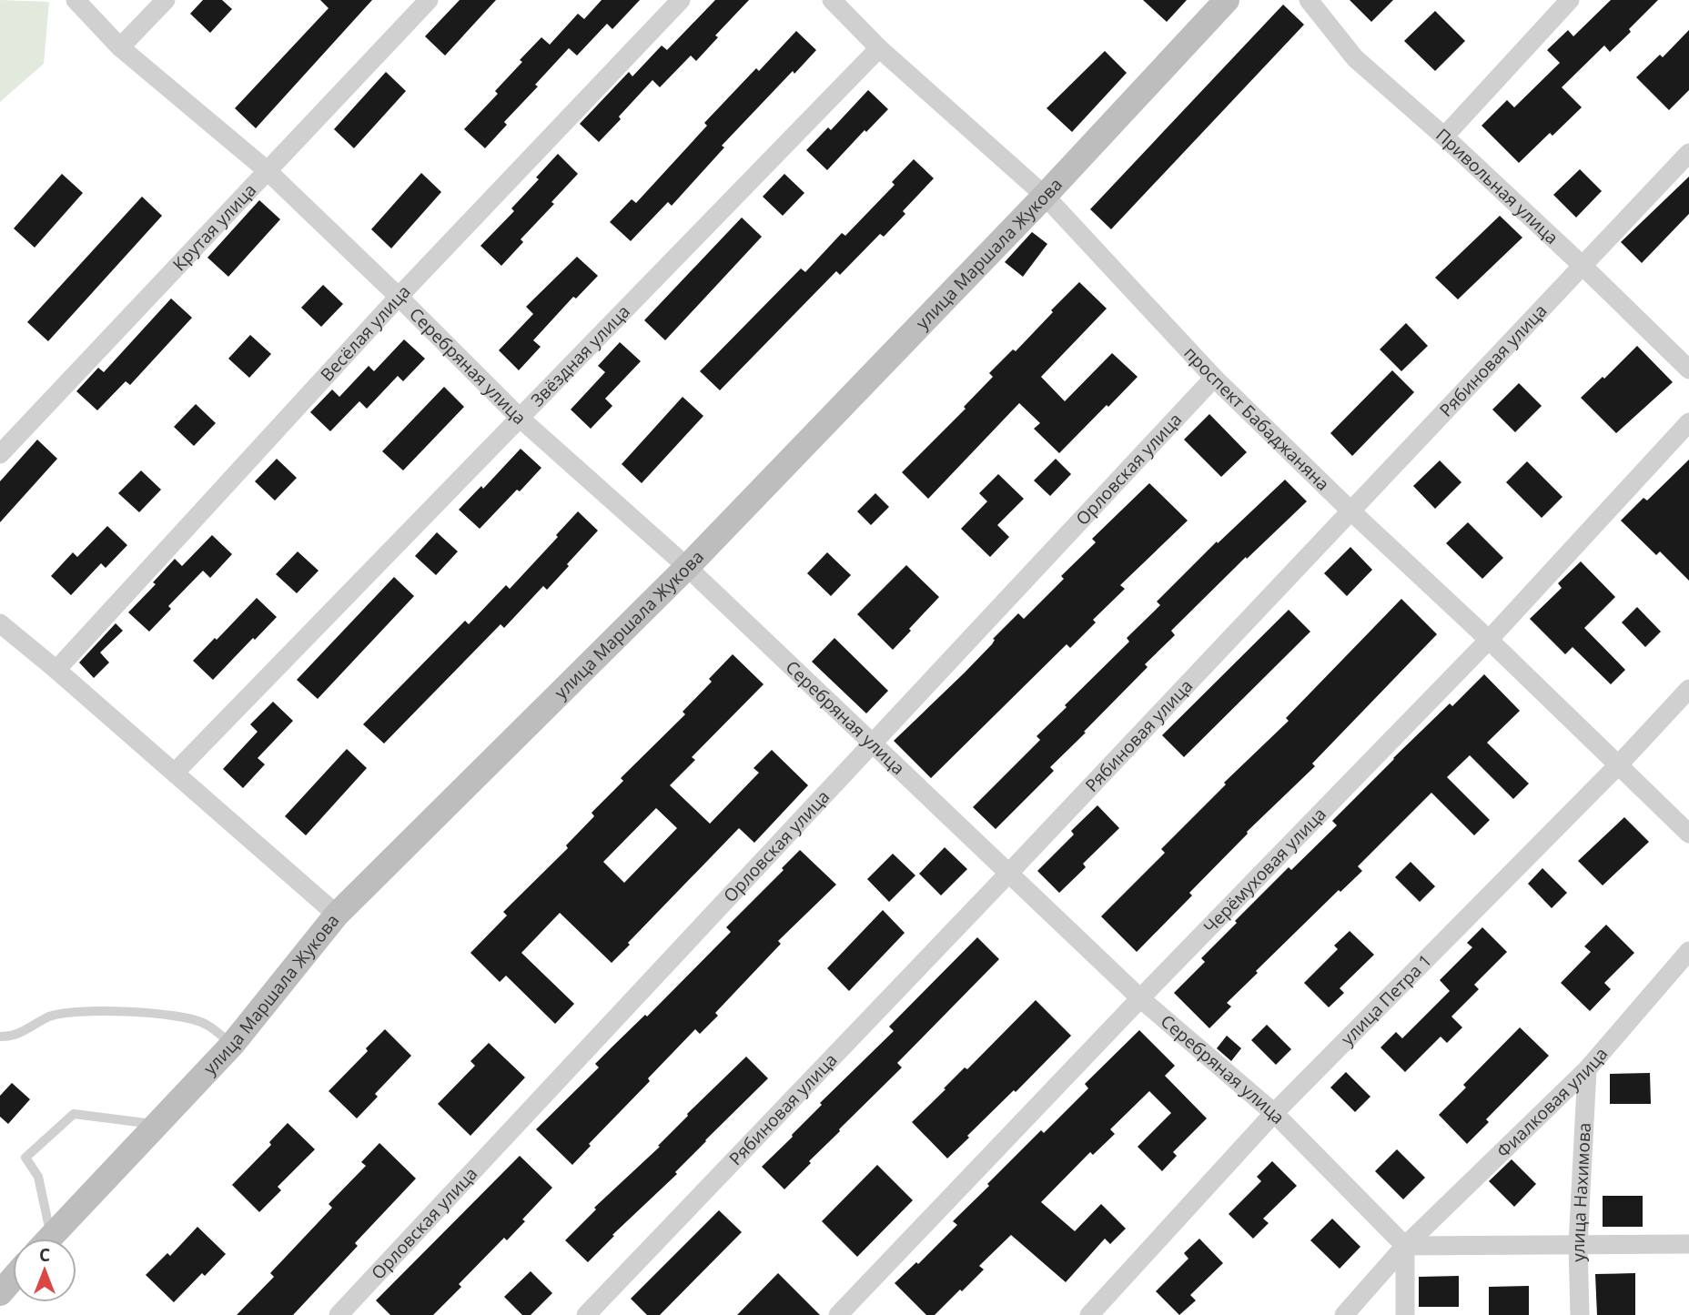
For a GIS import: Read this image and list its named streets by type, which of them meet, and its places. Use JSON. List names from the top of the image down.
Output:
{
  "streets": {
    "main road": ["улица Маршала Жукова"],
    "street": [
      "Привольная улица",
      "Крутая улица",
      "Весёлая улица",
      "Звёздная улица",
      "Рябиновая улица",
      "Серебряная улица",
      "проспект Бабаджаняна",
      "Орловская улица",
      "Черёмуховая улица",
      "улица Петра 1",
      "Фиалковая улица",
      "улица Нахимова"
    ]
  },
  "crossings": [
    ["Привольная улица", "Рябиновая улица"],
    ["Крутая улица", "Серебряная улица"],
    ["улица Маршала Жукова", "Серебряная улица"],
    ["улица Маршала Жукова", "проспект Бабаджаняна"],
    ["Весёлая улица", "Серебряная улица"],
    ["Звёздная улица", "Серебряная улица"],
    ["Звёздная улица", "проспект Бабаджаняна"],
    ["Рябиновая улица", "Серебряная улица"],
    ["Рябиновая улица", "проспект Бабаджаняна"],
    ["Серебряная улица", "Орловская улица"],
    ["Серебряная улица", "Черёмуховая улица"],
    ["Серебряная улица", "улица Петра 1"],
    ["Серебряная улица", "Фиалковая улица"],
    ["проспект Бабаджаняна", "Орловская улица"],
    ["проспект Бабаджаняна", "Черёмуховая улица"],
    ["проспект Бабаджаняна", "улица Петра 1"],
    ["Фиалковая улица", "улица Нахимова"]
  ],
  "north": "top"
}
